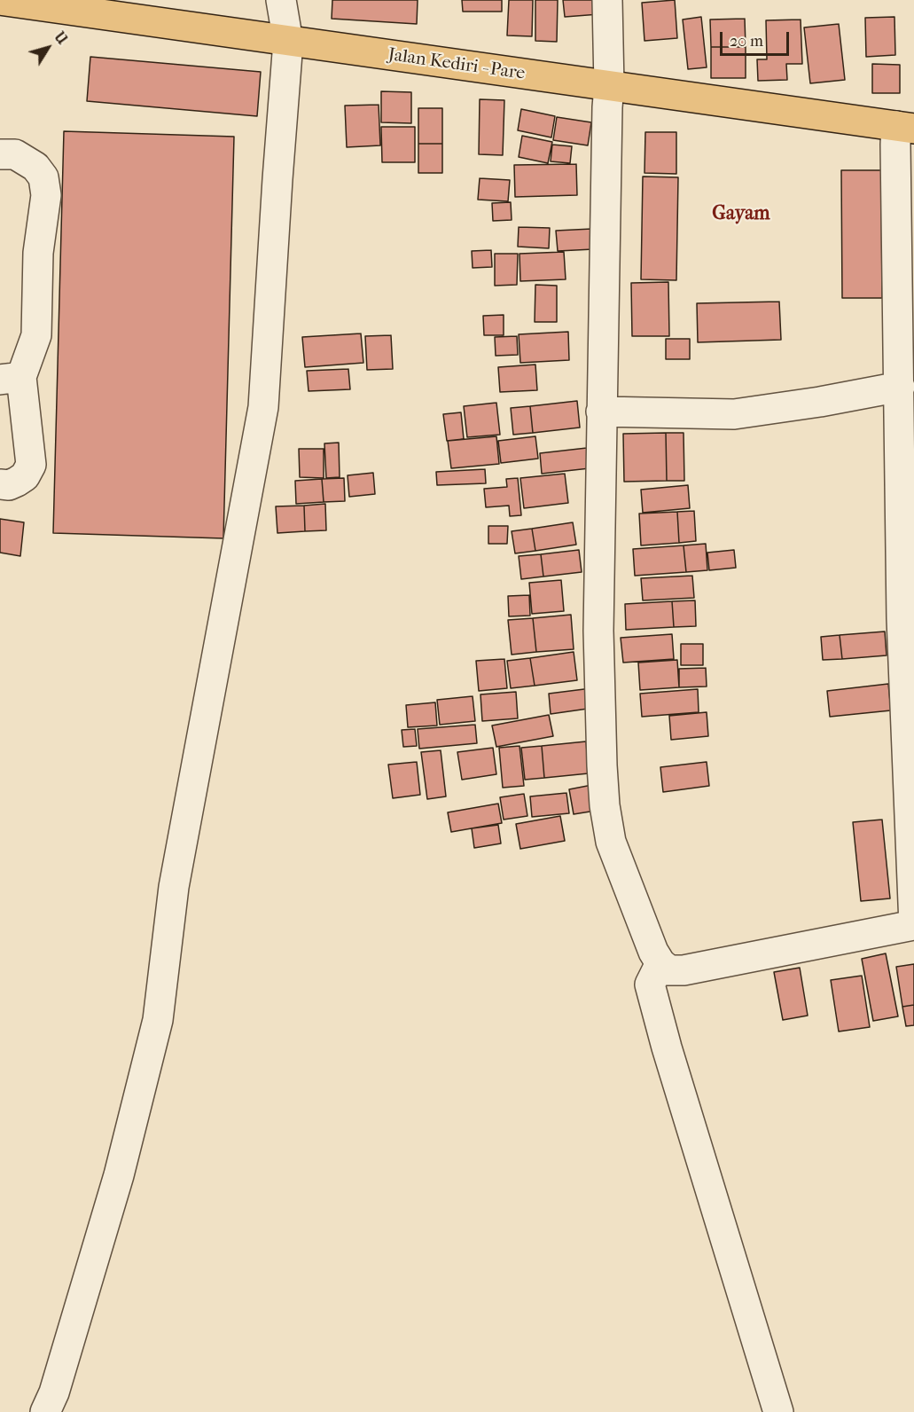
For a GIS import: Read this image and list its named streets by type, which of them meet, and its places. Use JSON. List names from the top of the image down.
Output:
{
  "streets": {
    "main road": ["Jalan Kediri - Pare"]
  },
  "districts": ["Gayam"],
  "scale_bar": "20 m",
  "north": "top right"
}
